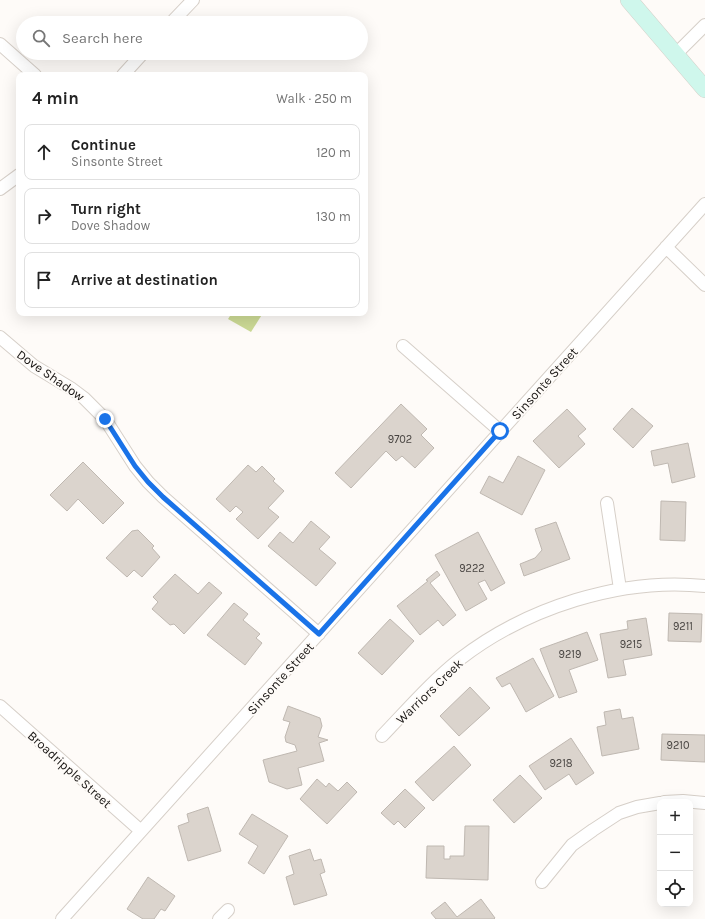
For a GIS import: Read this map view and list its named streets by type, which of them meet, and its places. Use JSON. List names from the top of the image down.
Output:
{
  "streets": {
    "street": [
      "Dove Shadow",
      "Sinsonte Street",
      "Warriors Creek",
      "Broadripple Street"
    ]
  },
  "crossings": [
    ["Dove Shadow", "Sinsonte Street"],
    ["Sinsonte Street", "Broadripple Street"]
  ],
  "house_numbers": [
    "9702",
    "9222",
    "9211",
    "9215",
    "9219",
    "9210",
    "9218"
  ],
  "page": {
    "search": "Search here",
    "heading": ["4 min", "Walk · 250 m"],
    "list": [
      ["Continue", "Sinsonte Street", "120 m"],
      ["Turn right", "Dove Shadow", "130 m"],
      "Arrive at destination"
    ],
    "map_buttons": ["+", "−"]
  }
}
